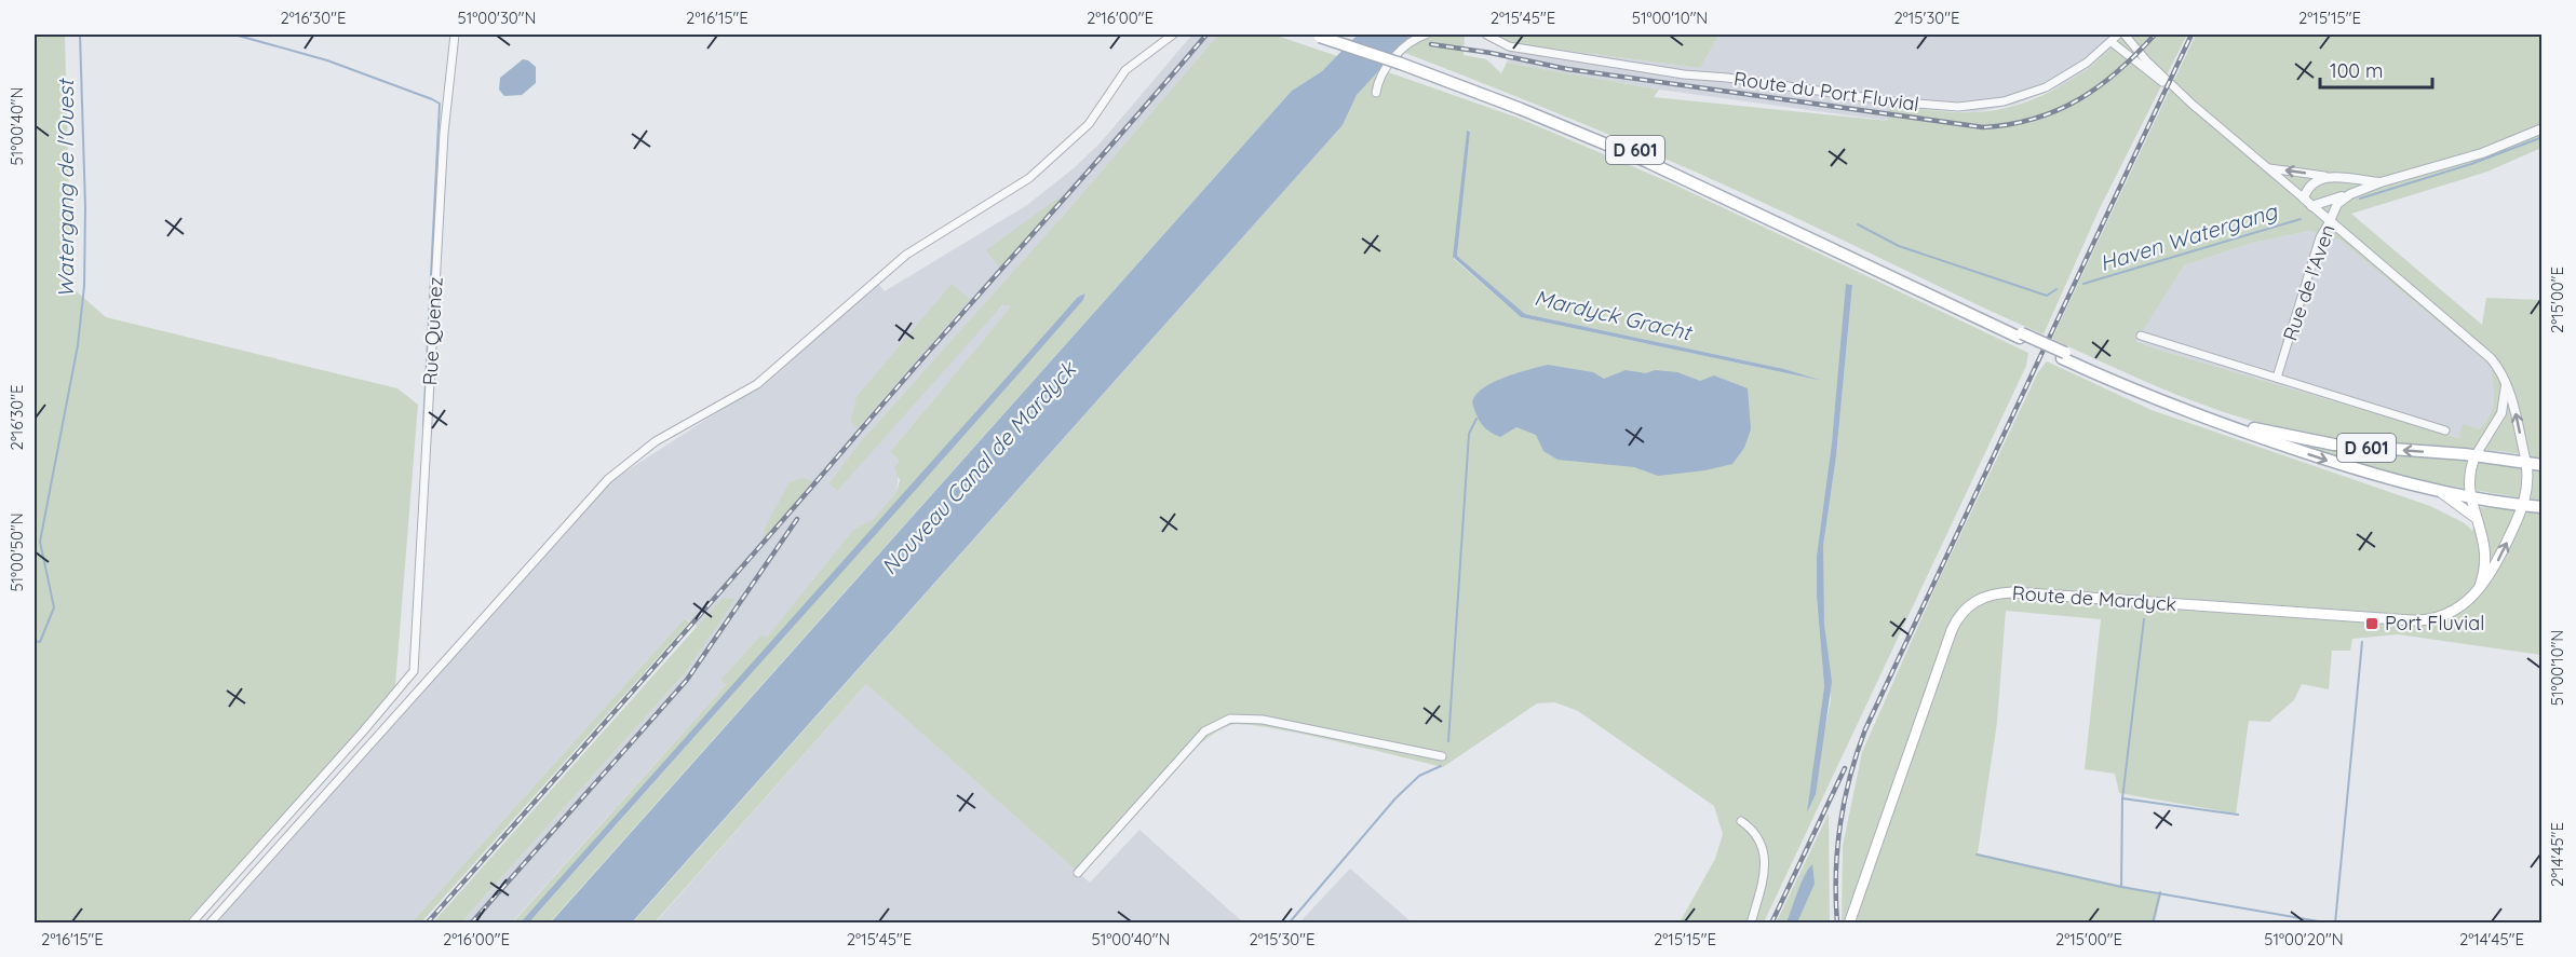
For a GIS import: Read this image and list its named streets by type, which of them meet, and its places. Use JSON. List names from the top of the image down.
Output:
{
  "streets": {
    "main road": ["D 601", "Route de Mardyck"],
    "street": ["Route du Port Fluvial", "Rue de l'Aven", "Rue Quenez"]
  },
  "crossings": [
    ["D 601", "Route de Mardyck"]
  ],
  "water": [
    "Watergang de l'Ouest",
    "Haven Watergang",
    "Mardyck Gracht",
    "Nouveau Canal de Mardyck"
  ],
  "places": {
    "transit": ["Port Fluvial"]
  },
  "scale_bar": "100 m",
  "coordinates": [
    "2°16'30\"E",
    "51°00'30\"N",
    "2°16'15\"E",
    "2°16'00\"E",
    "2°15'45\"E",
    "51°00'10\"N",
    "2°15'30\"E",
    "2°15'15\"E",
    "51°00'40\"N",
    "2°15'00\"E",
    "51°00'50\"N",
    "2°14'45\"E",
    "51°00'20\"N"
  ]
}
